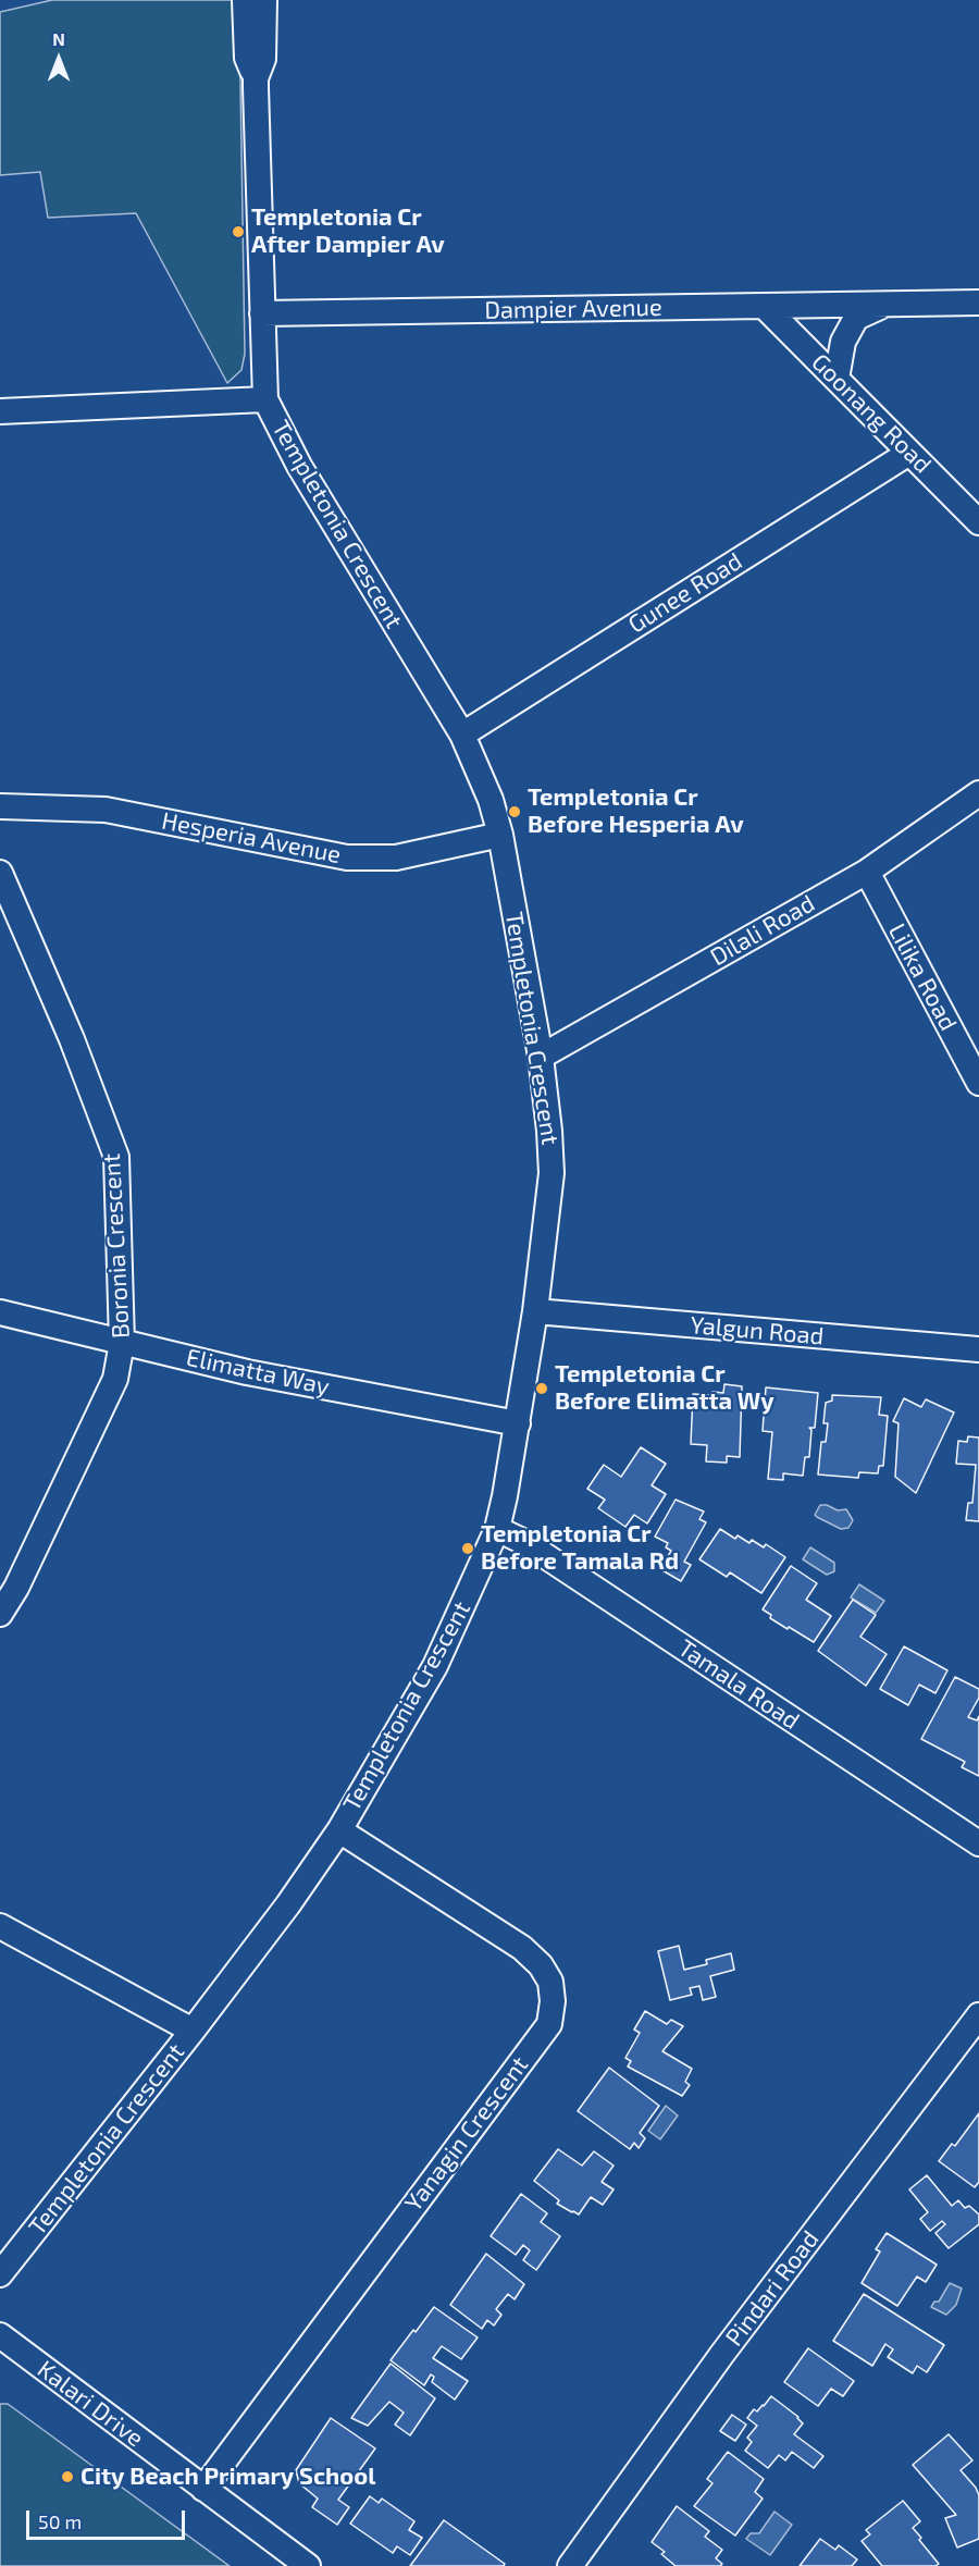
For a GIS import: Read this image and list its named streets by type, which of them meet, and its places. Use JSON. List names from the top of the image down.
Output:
{
  "streets": {
    "street": [
      "Dampier Avenue",
      "Goonang Road",
      "Templetonia Crescent",
      "Gunee Road",
      "Hesperia Avenue",
      "Dilali Road",
      "Lilika Road",
      "Boronia Crescent",
      "Yalgun Road",
      "Elimatta Way",
      "Tamala Road",
      "Yanagin Crescent",
      "Pindari Road",
      "Kalari Drive"
    ]
  },
  "crossings": [
    ["Dampier Avenue", "Goonang Road"],
    ["Dampier Avenue", "Templetonia Crescent"],
    ["Goonang Road", "Gunee Road"],
    ["Templetonia Crescent", "Gunee Road"],
    ["Templetonia Crescent", "Hesperia Avenue"],
    ["Templetonia Crescent", "Dilali Road"],
    ["Templetonia Crescent", "Yalgun Road"],
    ["Templetonia Crescent", "Elimatta Way"],
    ["Templetonia Crescent", "Tamala Road"],
    ["Templetonia Crescent", "Yanagin Crescent"],
    ["Dilali Road", "Lilika Road"],
    ["Boronia Crescent", "Elimatta Way"],
    ["Yanagin Crescent", "Kalari Drive"]
  ],
  "places": [
    "Templetonia Cr After Dampier Av",
    "Templetonia Cr Before Hesperia Av",
    "Templetonia Cr Before Elimatta Wy",
    "Templetonia Cr Before Tamala Rd",
    "City Beach Primary School"
  ],
  "scale_bar": "50 m",
  "north": "top"
}
